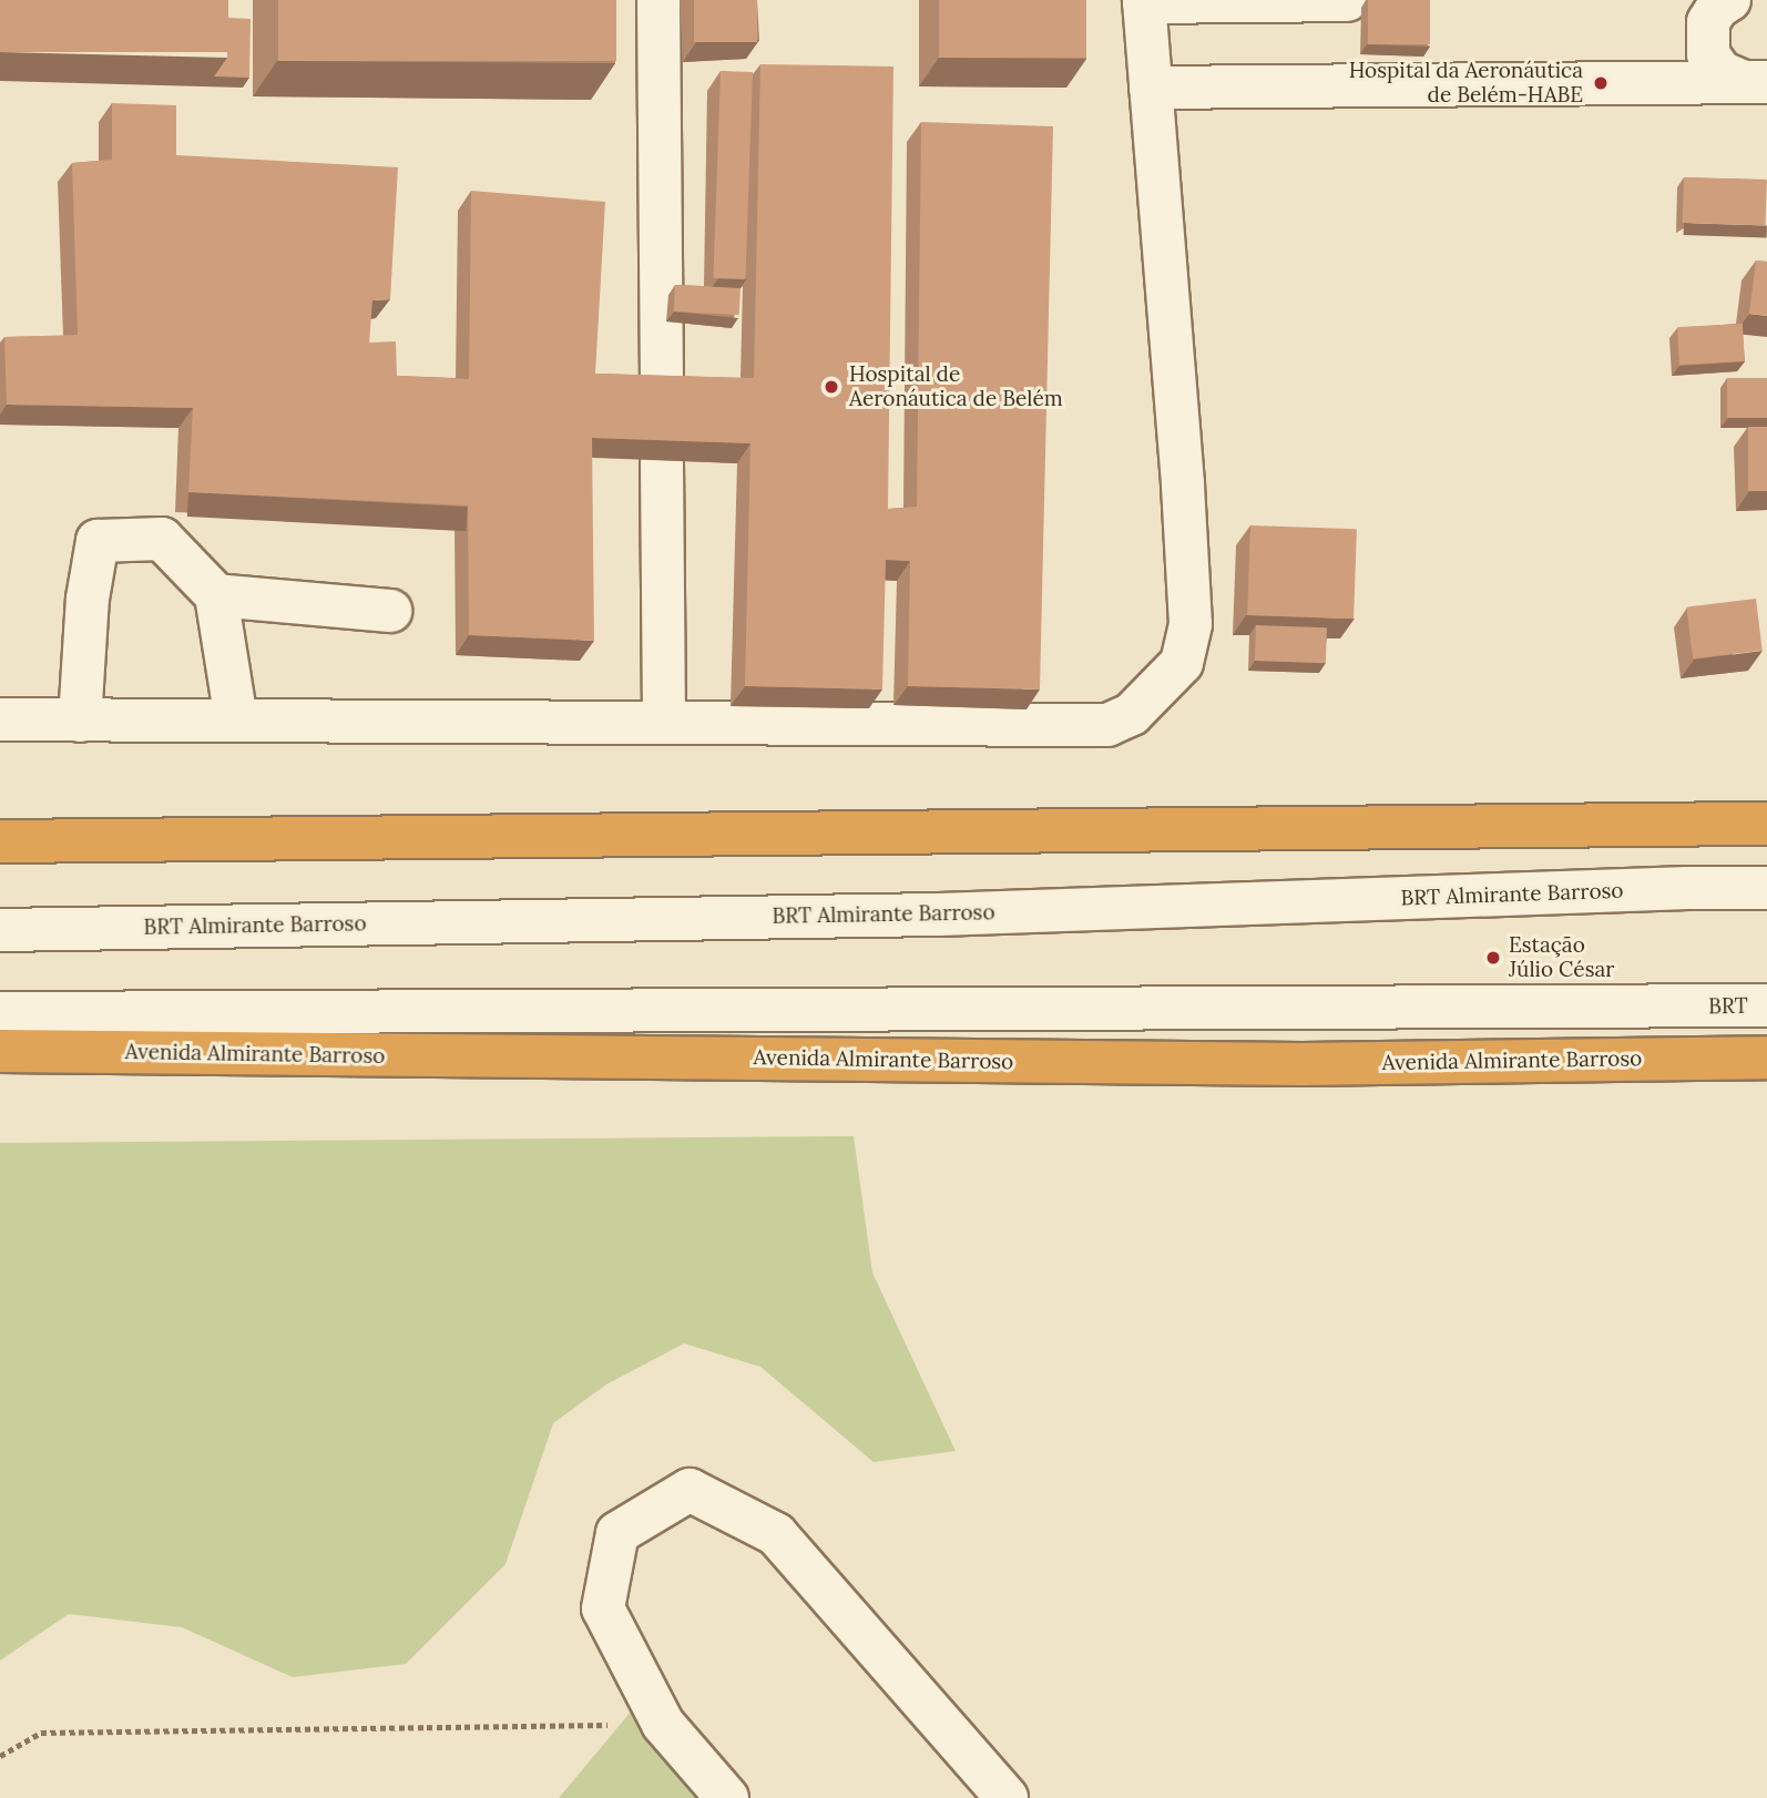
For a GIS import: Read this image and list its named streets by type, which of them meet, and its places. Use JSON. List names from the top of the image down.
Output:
{
  "streets": {
    "highway": ["Avenida Almirante Barroso"],
    "lane": ["BRT Almirante Barroso", "BRT"]
  },
  "places": ["Hospital da Aeronáutica de Belém-HABE", "Hospital de Aeronáutica de Belém", "Estação Júlio César"]
}
